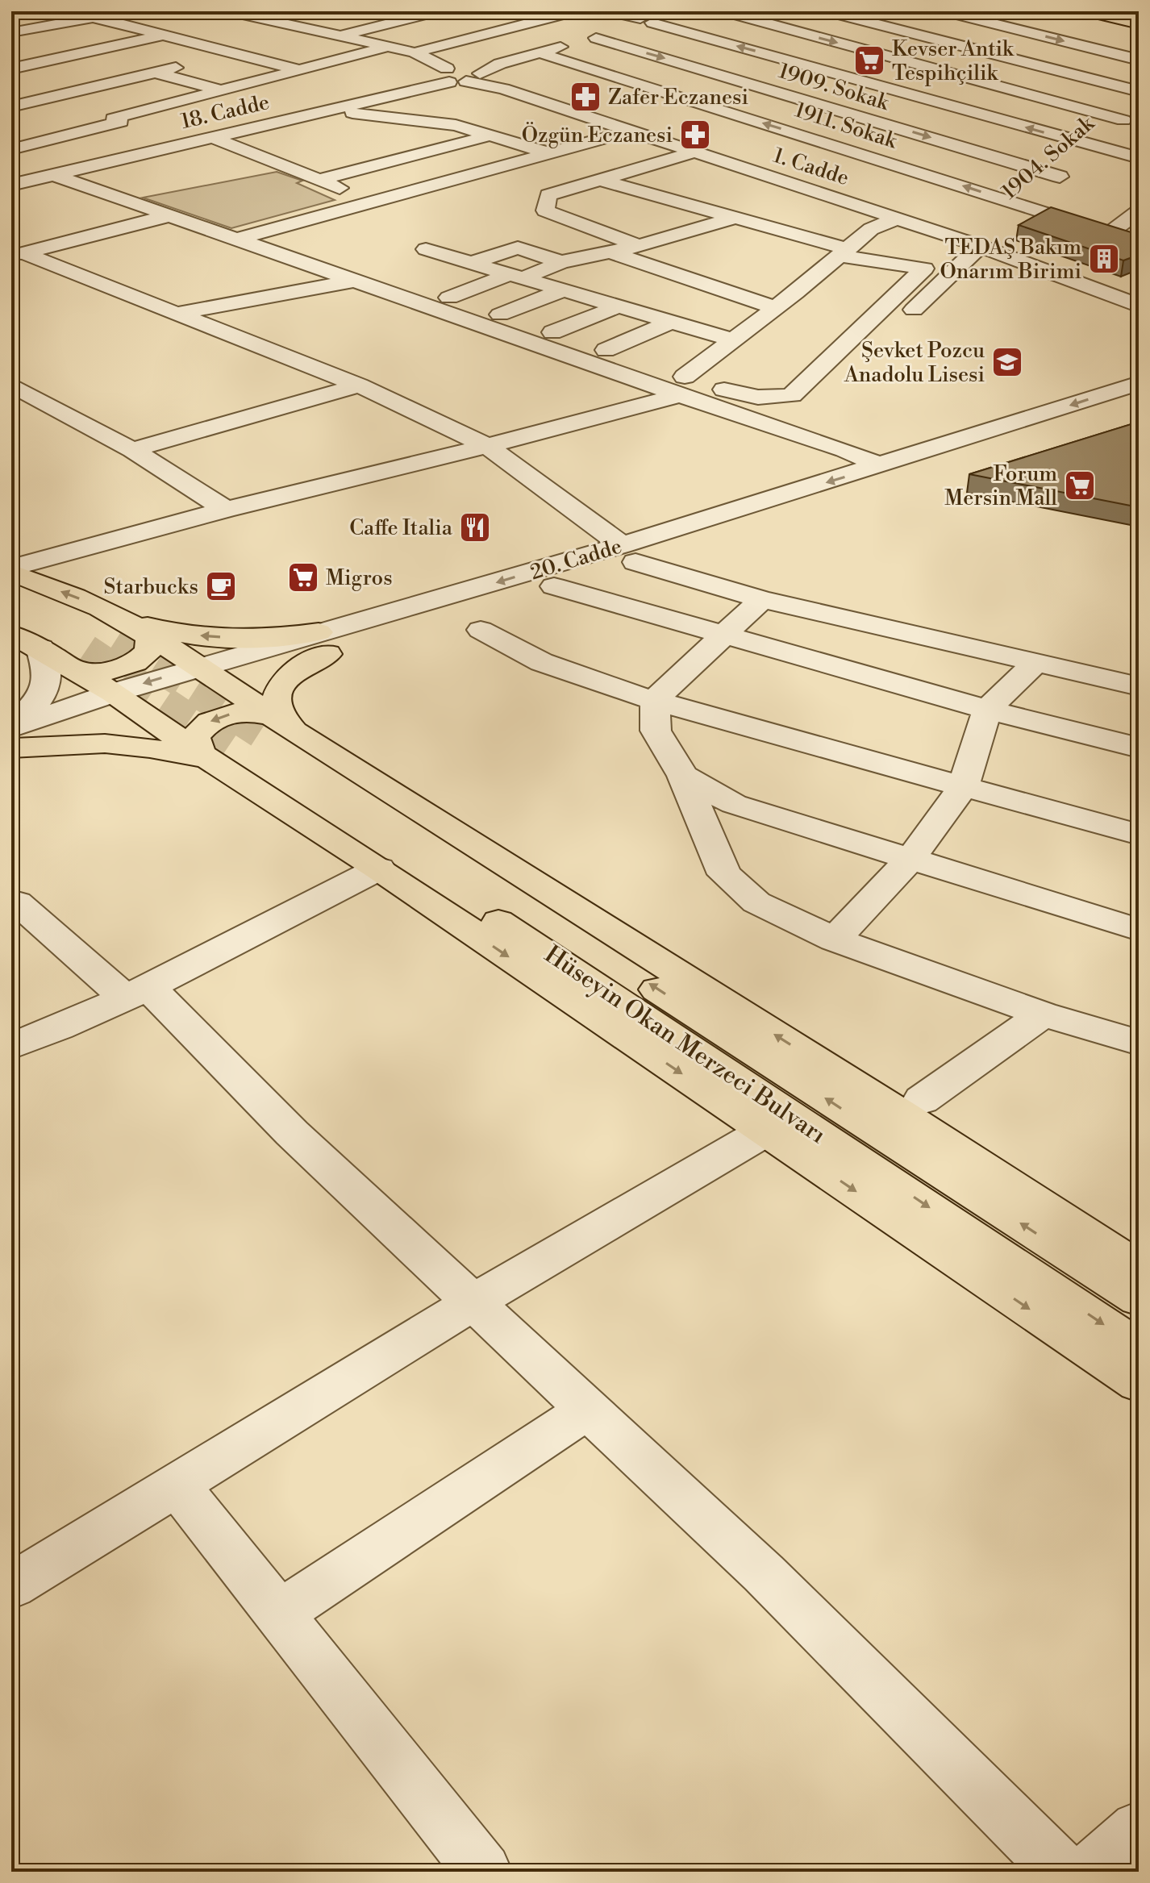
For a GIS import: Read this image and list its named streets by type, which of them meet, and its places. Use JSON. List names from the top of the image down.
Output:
{
  "streets": {
    "main road": ["Hüseyin Okan Merzeci Bulvarı"],
    "street": [
      "1909. Sokak",
      "18. Cadde",
      "1911. Sokak",
      "1904. Sokak",
      "1. Cadde",
      "20. Cadde"
    ]
  },
  "crossings": [
    ["1909. Sokak", "18. Cadde"],
    ["1909. Sokak", "1904. Sokak"],
    ["18. Cadde", "1911. Sokak"],
    ["18. Cadde", "1. Cadde"],
    ["1911. Sokak", "1904. Sokak"]
  ],
  "places": {
    "supermarket": ["Kevser Antik Tespihçilik", "Forum Mersin Mall", "Migros"],
    "pharmacy": ["Zafer Eczanesi", "Özgün Eczanesi"],
    "building": ["TEDAŞ Bakım Onarım Birimi"],
    "school or university": ["Şevket Pozcu Anadolu Lisesi"],
    "restaurant": ["Caffe Italia"],
    "cafe": ["Starbucks"]
  }
}
